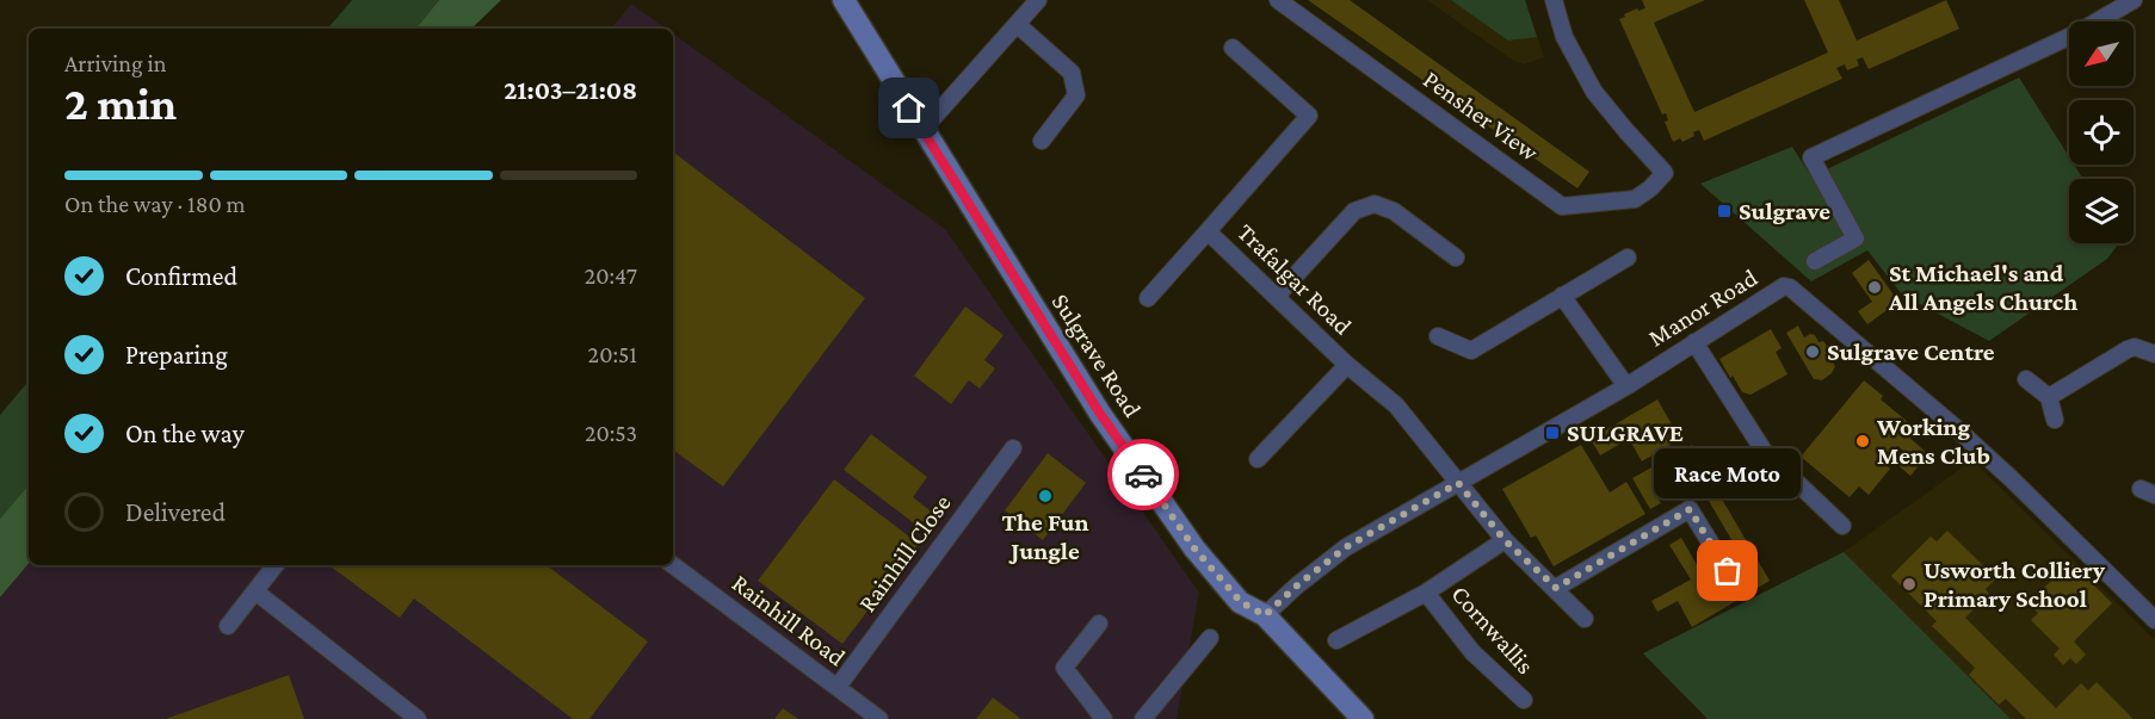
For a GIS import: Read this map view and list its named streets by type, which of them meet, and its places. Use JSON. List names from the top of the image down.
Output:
{
  "streets": {
    "street": [
      "Pensher View",
      "Trafalgar Road",
      "Manor Road",
      "Sulgrave Road",
      "Rainhill Close",
      "Rainhill Road",
      "Cornwallis"
    ]
  },
  "crossings": [
    ["Trafalgar Road", "Manor Road"],
    ["Trafalgar Road", "Cornwallis"],
    ["Manor Road", "Sulgrave Road"],
    ["Rainhill Close", "Rainhill Road"]
  ],
  "places": {
    "transit": ["Sulgrave", "SULGRAVE"],
    "other": [
      "St Michael's and All Angels Church",
      "Sulgrave Centre",
      "Working Mens Club",
      "The Fun Jungle",
      "Race Moto",
      "Usworth Colliery Primary School"
    ]
  },
  "north": "bottom left",
  "page": {
    "heading": ["2 min", "Arriving in", "21:03–21:08"],
    "bar": "On the way · 180 m",
    "list": [
      ["Confirmed", "20:47"],
      ["Preparing", "20:51"],
      ["On the way", "20:53"],
      "Delivered"
    ],
    "bubble": "Race Moto"
  }
}
